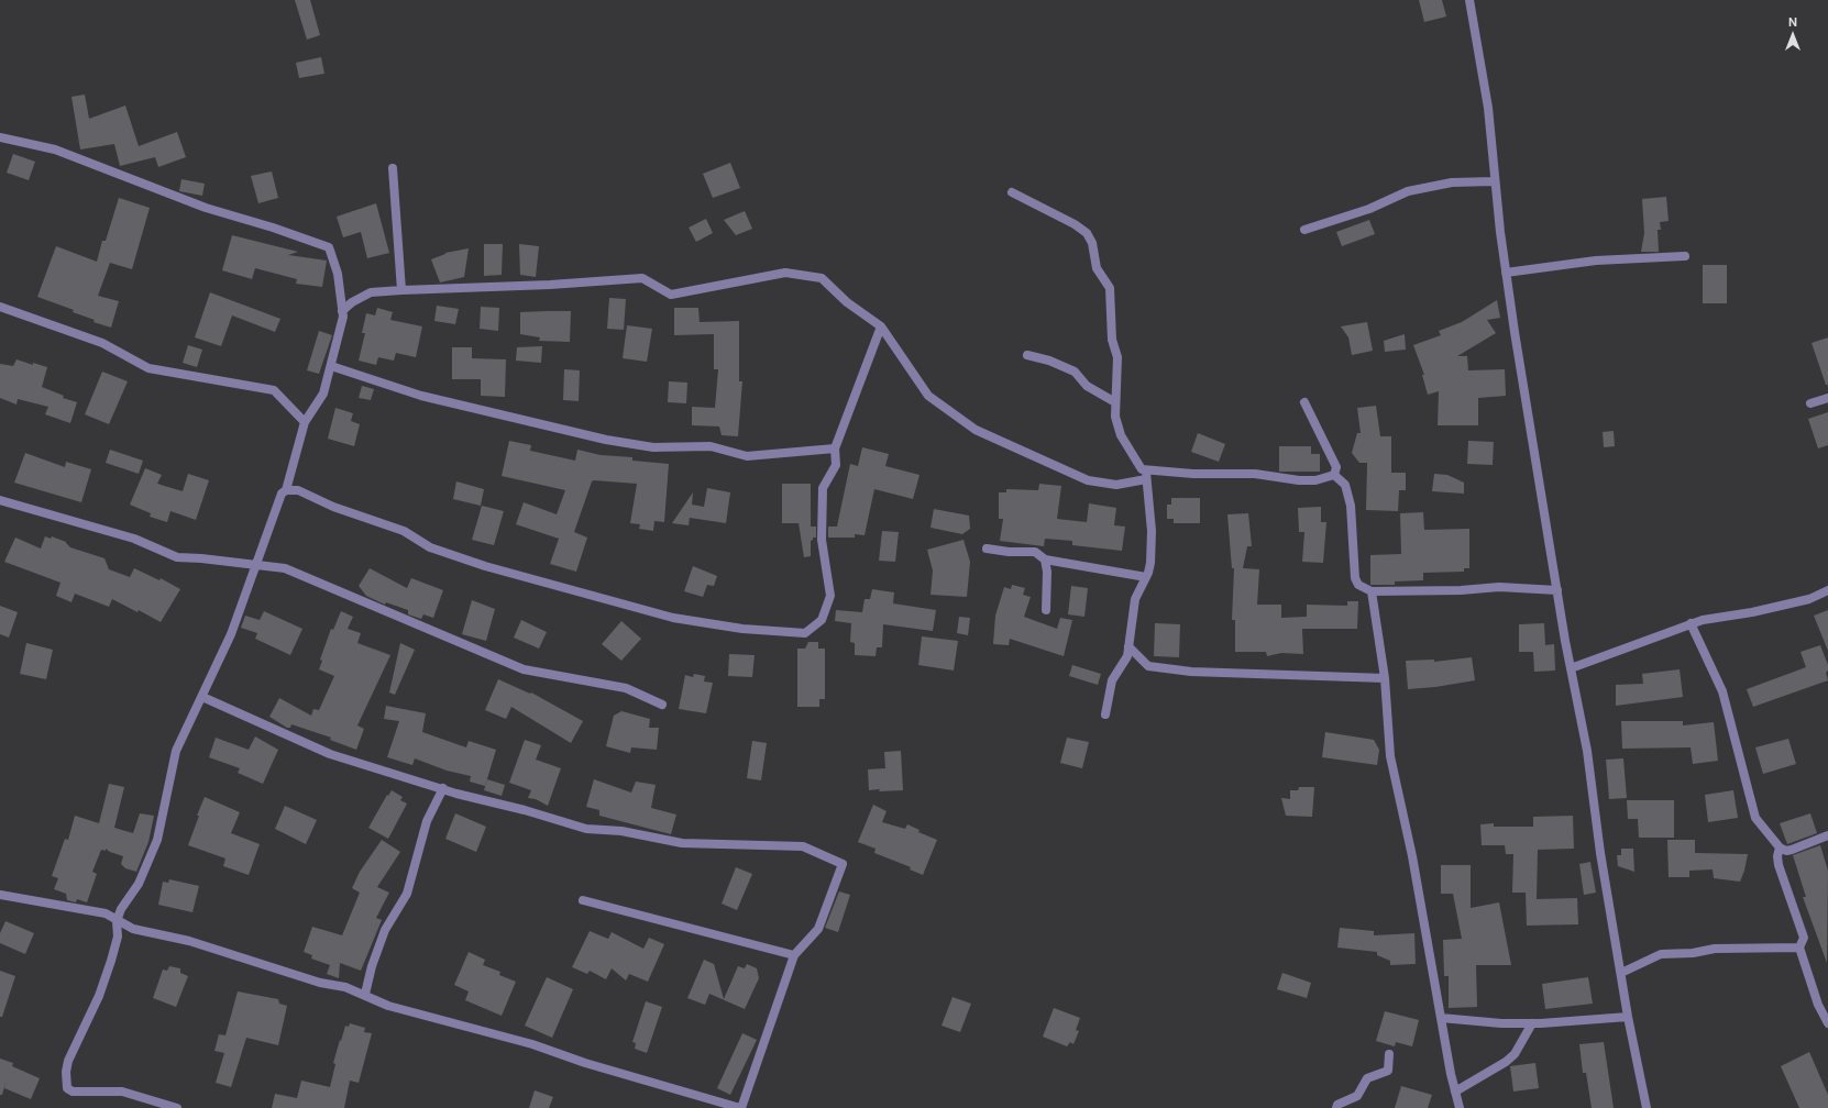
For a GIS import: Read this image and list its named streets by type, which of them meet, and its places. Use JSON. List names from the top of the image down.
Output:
{
  "north": "top"
}
